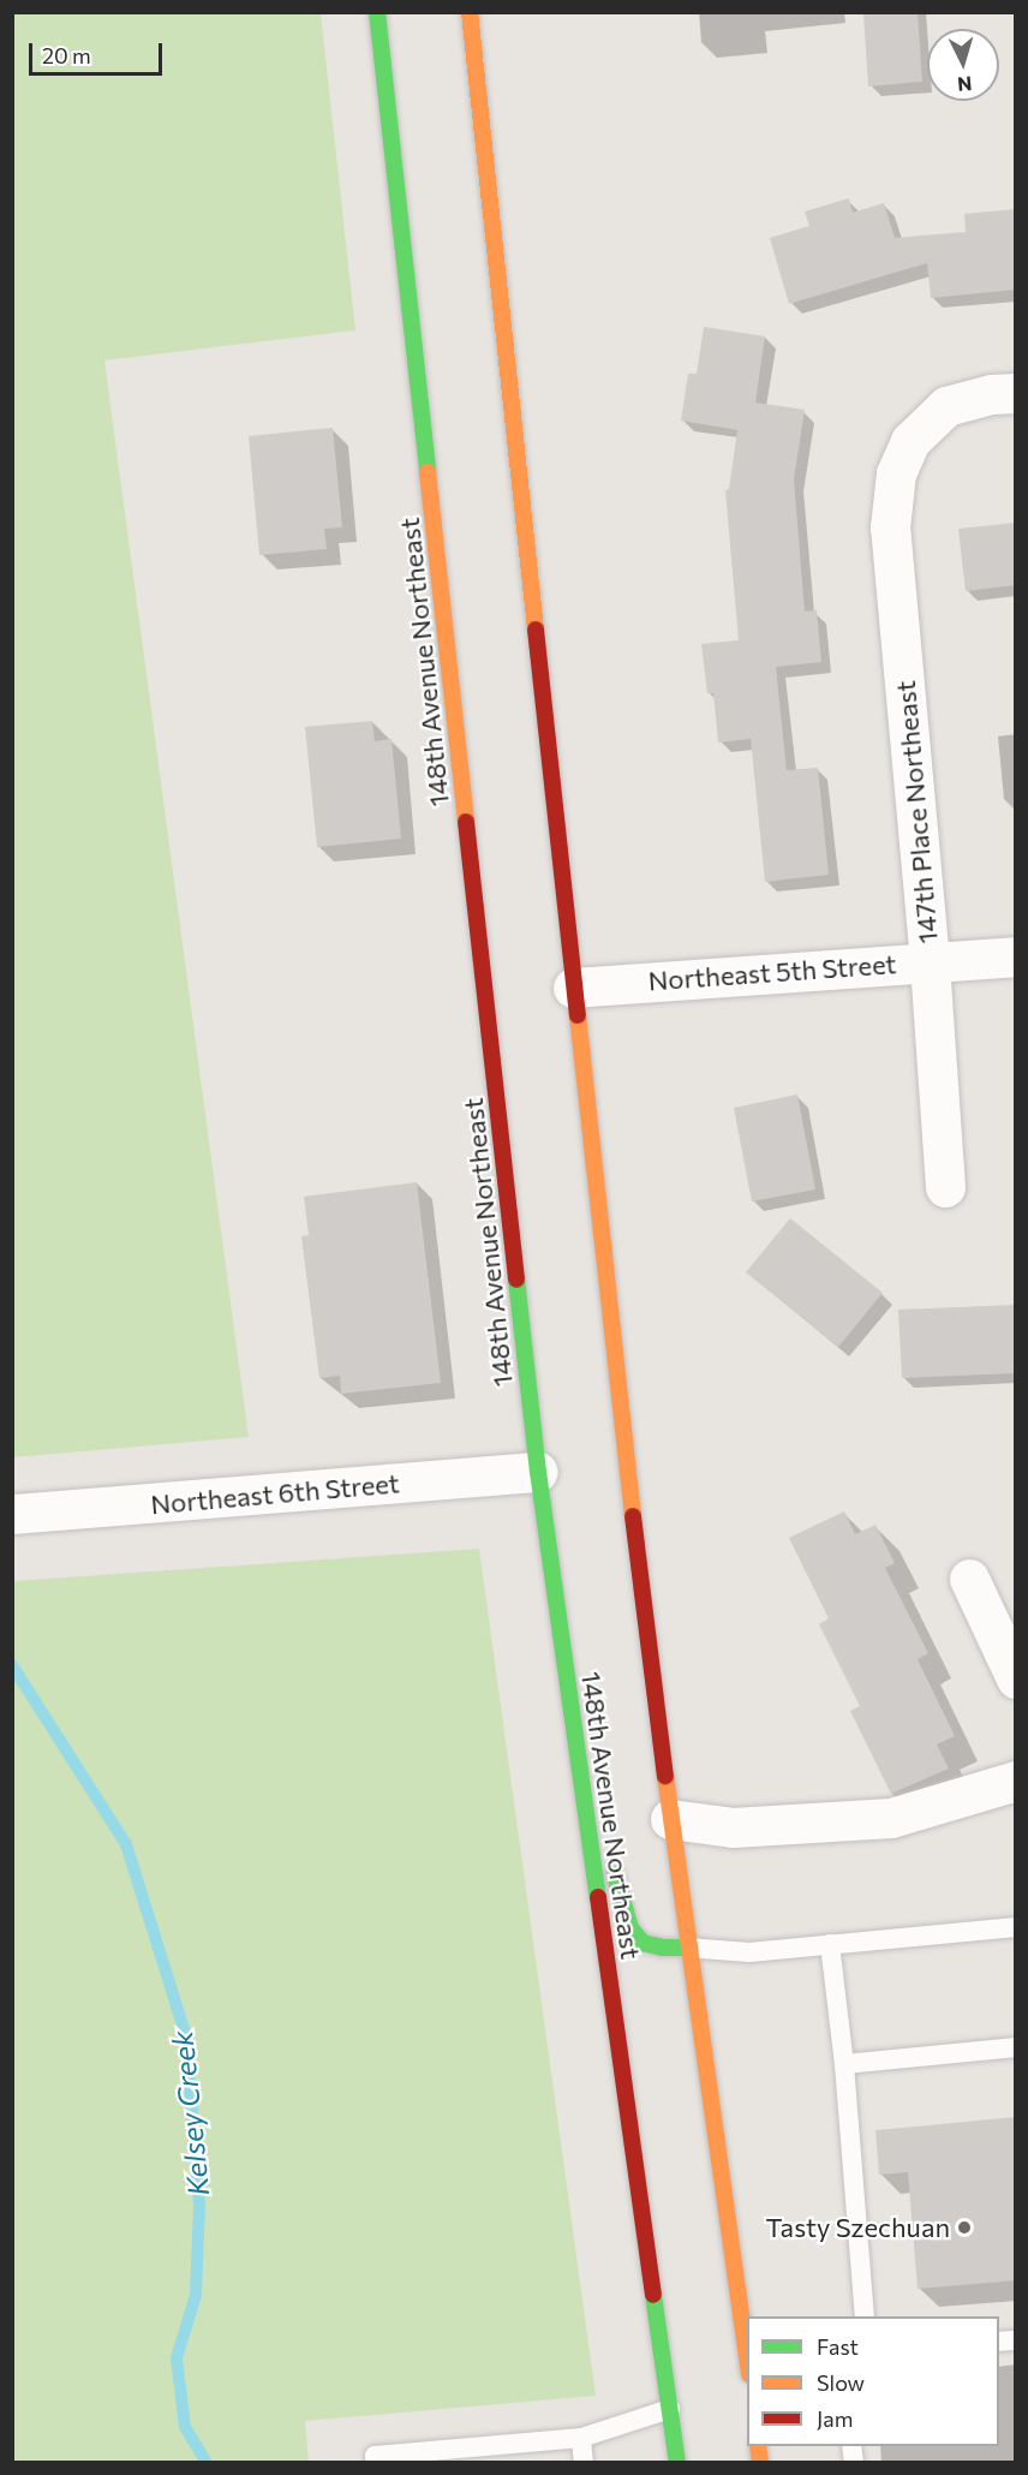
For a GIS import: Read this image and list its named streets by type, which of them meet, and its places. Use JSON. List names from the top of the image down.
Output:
{
  "streets": {
    "main road": ["148th Avenue Northeast"],
    "street": ["147th Place Northeast", "Northeast 5th Street", "Northeast 6th Street"]
  },
  "crossings": [
    ["148th Avenue Northeast", "Northeast 5th Street"],
    ["148th Avenue Northeast", "Northeast 6th Street"],
    ["147th Place Northeast", "Northeast 5th Street"]
  ],
  "water": ["Kelsey Creek"],
  "places": ["Tasty Szechuan"],
  "legend": ["Fast", "Slow", "Jam"],
  "scale_bar": "20 m",
  "north": "bottom"
}
